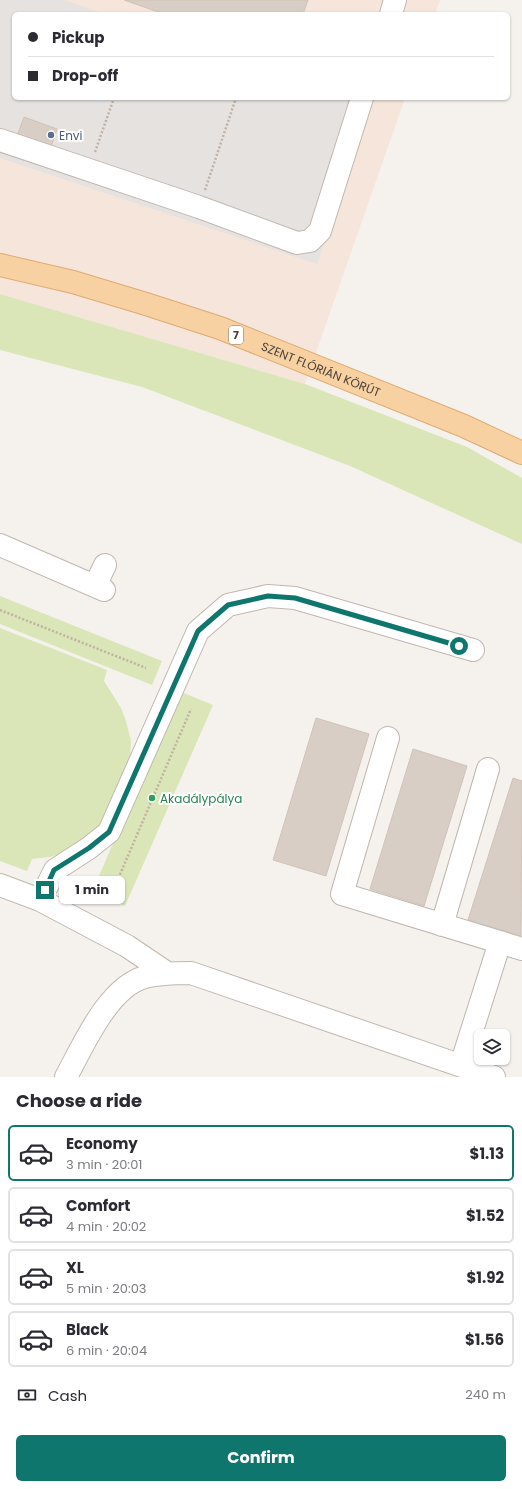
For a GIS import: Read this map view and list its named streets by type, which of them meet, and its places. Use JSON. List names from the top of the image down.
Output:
{
  "streets": {
    "main road": ["7", "SZENT FLÓRIÁN KÖRÚT"]
  },
  "places": ["Envi", "Akadálypálya"],
  "page": {
    "banner": ["Pickup", "Drop-off"],
    "bubble": "1 min",
    "heading": "Choose a ride",
    "list": [
      {
        "name": "Economy",
        "note": "3 min · 20:01",
        "value": "$1.13"
      },
      {
        "name": "Comfort",
        "note": "4 min · 20:02",
        "value": "$1.52"
      },
      {
        "name": "XL",
        "note": "5 min · 20:03",
        "value": "$1.92"
      },
      {
        "name": "Black",
        "note": "6 min · 20:04",
        "value": "$1.56"
      }
    ],
    "pay": ["Cash", "240 m"],
    "buttons": "Confirm"
  }
}
